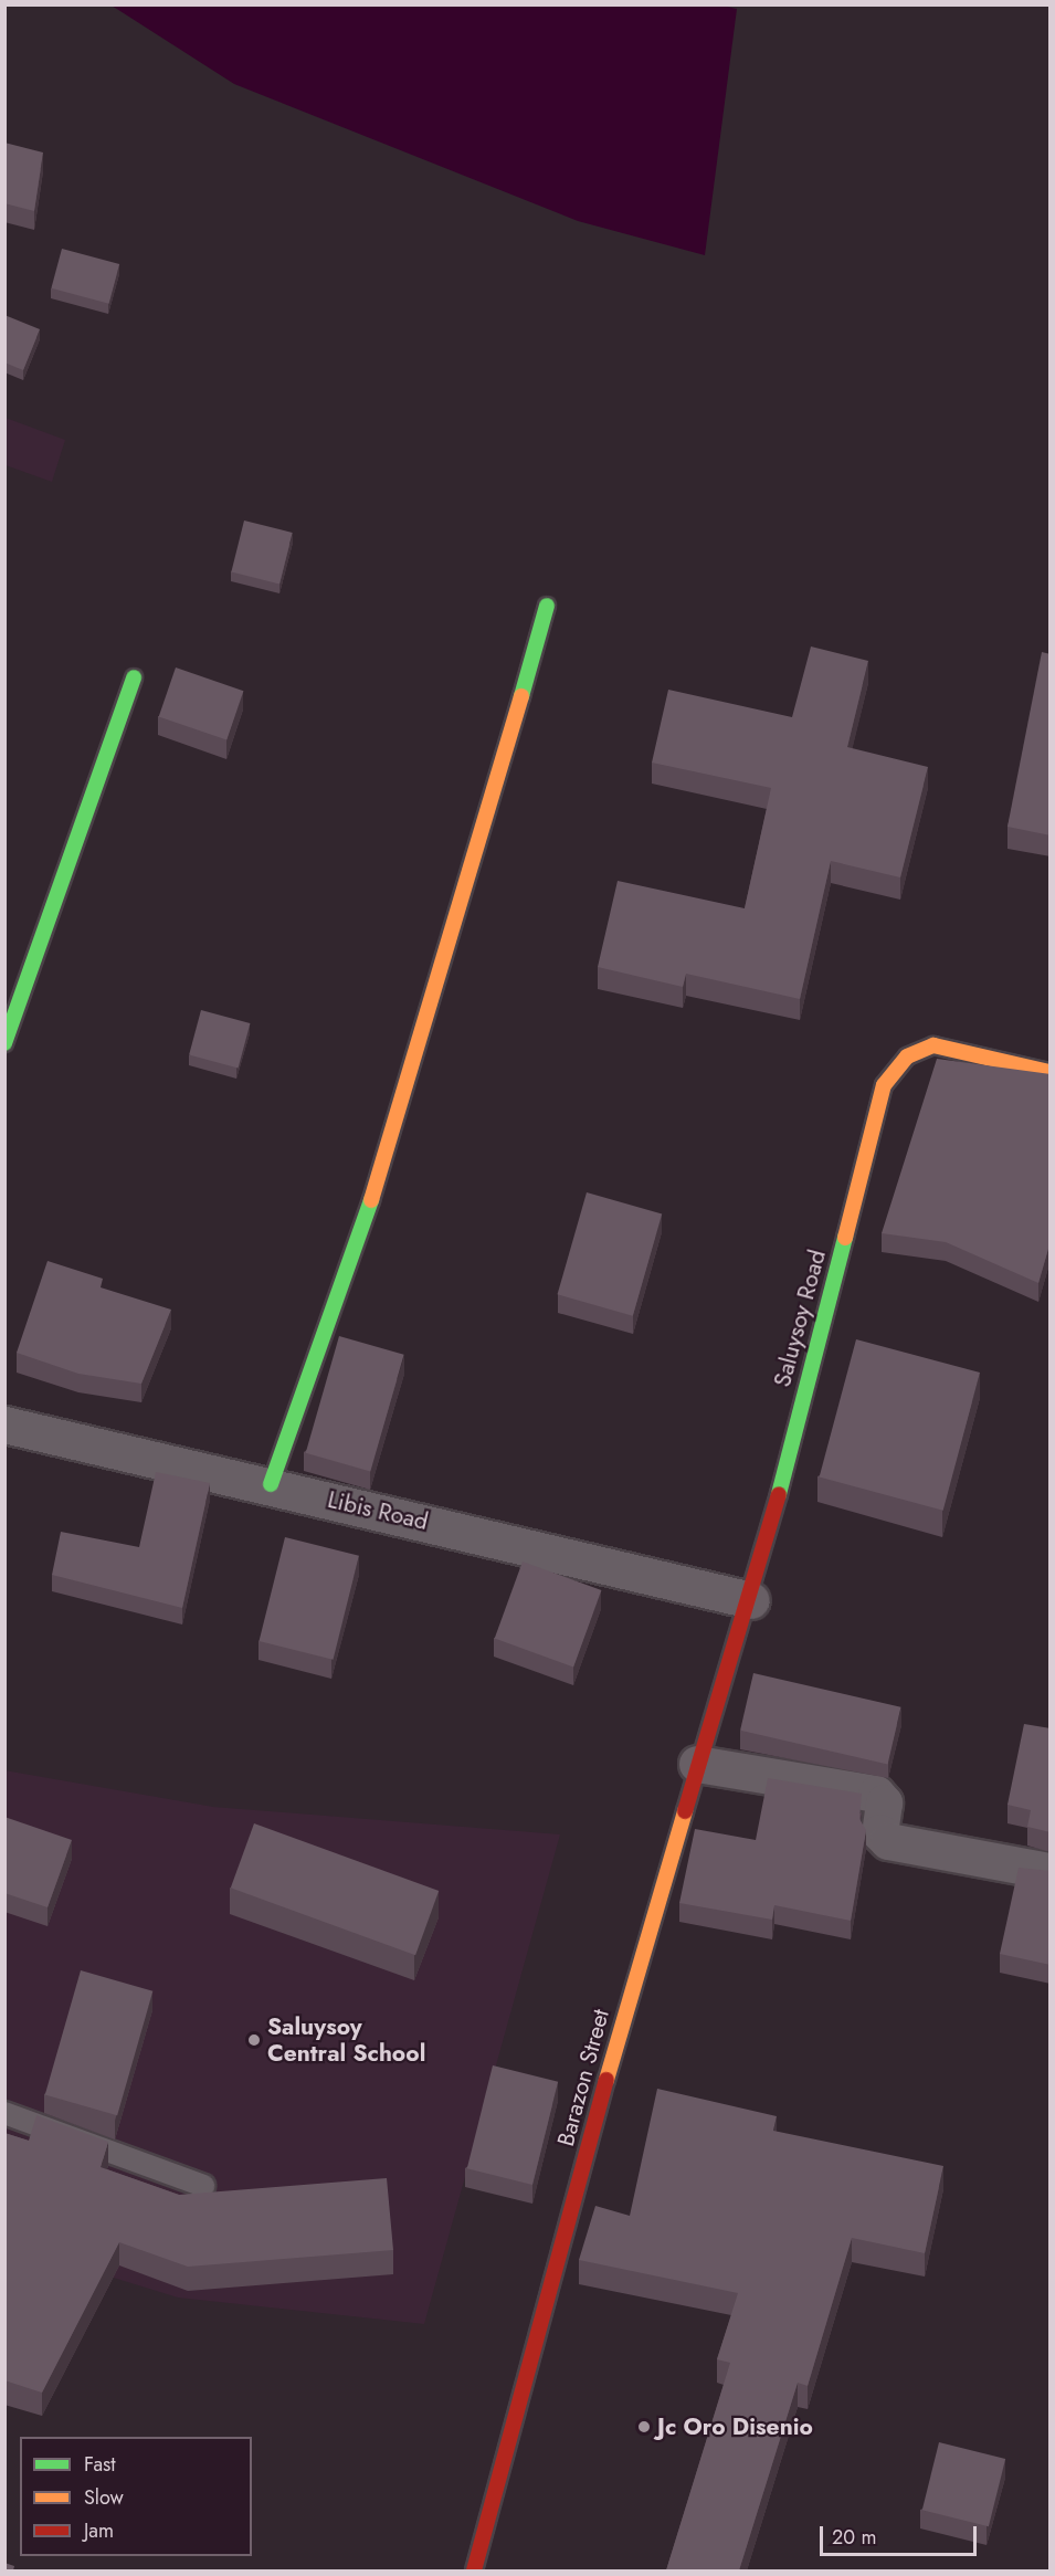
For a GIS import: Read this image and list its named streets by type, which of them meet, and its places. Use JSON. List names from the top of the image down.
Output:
{
  "streets": {
    "street": ["Saluysoy Road", "Libis Road", "Barazon Street"]
  },
  "crossings": [
    ["Saluysoy Road", "Libis Road"],
    ["Saluysoy Road", "Barazon Street"],
    ["Libis Road", "Barazon Street"]
  ],
  "places": ["Saluysoy Central School", "Jc Oro Disenio"],
  "legend": ["Fast", "Slow", "Jam"],
  "scale_bar": "20 m"
}
